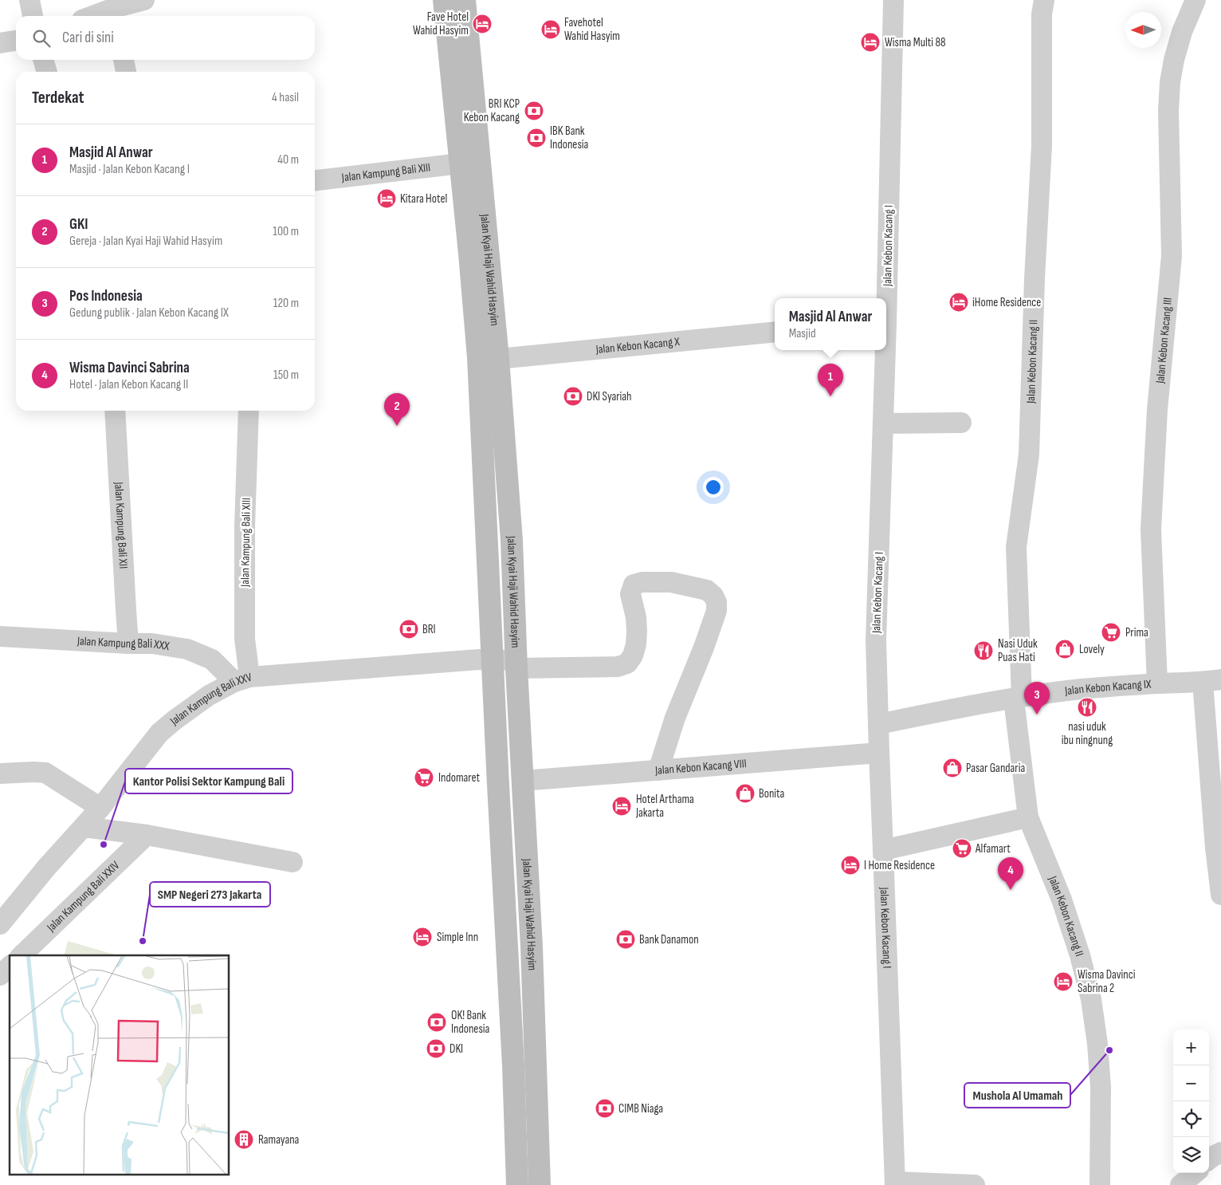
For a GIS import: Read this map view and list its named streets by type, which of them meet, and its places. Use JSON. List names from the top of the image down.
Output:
{
  "streets": {
    "main road": ["Jalan Kyai Haji Wahid Hasyim"],
    "street": [
      "Jalan Kampung Bali XIII",
      "Jalan Kebon Kacang I",
      "Jalan Kebon Kacang III",
      "Jalan Kebon Kacang X",
      "Jalan Kebon Kacang II",
      "Jalan Kampung Bali XII",
      "Jalan Kampung Bali XXX",
      "Jalan Kebon Kacang IX",
      "Jalan Kampung Bali XXV",
      "Jalan Kebon Kacang VIII",
      "Jalan Kampung Bali XXIV"
    ]
  },
  "crossings": [
    ["Jalan Kampung Bali XIII", "Jalan Kyai Haji Wahid Hasyim"],
    ["Jalan Kampung Bali XIII", "Jalan Kampung Bali XXX"],
    ["Jalan Kampung Bali XIII", "Jalan Kampung Bali XXV"],
    ["Jalan Kebon Kacang I", "Jalan Kebon Kacang IX"],
    ["Jalan Kebon Kacang I", "Jalan Kebon Kacang VIII"],
    ["Jalan Kyai Haji Wahid Hasyim", "Jalan Kebon Kacang X"],
    ["Jalan Kyai Haji Wahid Hasyim", "Jalan Kampung Bali XXV"],
    ["Jalan Kyai Haji Wahid Hasyim", "Jalan Kebon Kacang VIII"],
    ["Jalan Kebon Kacang III", "Jalan Kebon Kacang IX"],
    ["Jalan Kebon Kacang II", "Jalan Kebon Kacang IX"],
    ["Jalan Kampung Bali XII", "Jalan Kampung Bali XXX"],
    ["Jalan Kampung Bali XXX", "Jalan Kampung Bali XXV"],
    ["Jalan Kampung Bali XXV", "Jalan Kebon Kacang VIII"]
  ],
  "places": {
    "hotel": [
      "Fave Hotel Wahid Hasyim",
      "Favehotel Wahid Hasyim",
      "Wisma Multi 88",
      "Kitara Hotel",
      "iHome Residence",
      "Hotel Arthama Jakarta",
      "I Home Residence",
      "Simple Inn",
      "Wisma Davinci Sabrina 2"
    ],
    "bank": [
      "BRI KCP Kebon Kacang",
      "IBK Bank Indonesia",
      "DKI Syariah",
      "BRI",
      "Bank Danamon",
      "OK! Bank Indonesia",
      "DKI",
      "CIMB Niaga"
    ],
    "supermarket": ["Prima", "Indomaret", "Alfamart"],
    "shop": ["Lovely", "Pasar Gandaria", "Bonita"],
    "restaurant": ["Nasi Uduk Puas Hati", "nasi uduk ibu ningnung"],
    "other": ["Kantor Polisi Sektor Kampung Bali", "SMP Negeri 273 Jakarta", "Mushola Al Umamah"],
    "building": ["Ramayana"]
  },
  "north": "left",
  "page": {
    "search": "Cari di sini",
    "heading": ["Terdekat", "4 hasil"],
    "list": [
      {
        "mark": "1",
        "name": "Masjid Al Anwar",
        "note": "Masjid · Jalan Kebon Kacang I",
        "value": "40 m"
      },
      {
        "mark": "2",
        "name": "GKI",
        "note": "Gereja · Jalan Kyai Haji Wahid Hasyim",
        "value": "100 m"
      },
      {
        "mark": "3",
        "name": "Pos Indonesia",
        "note": "Gedung publik · Jalan Kebon Kacang IX",
        "value": "120 m"
      },
      {
        "mark": "4",
        "name": "Wisma Davinci Sabrina",
        "note": "Hotel · Jalan Kebon Kacang II",
        "value": "150 m"
      }
    ],
    "popup": ["Masjid Al Anwar", "Masjid"],
    "pins": [
      "1",
      "2",
      "3",
      "4"
    ],
    "map_buttons": ["+", "−"]
  }
}
